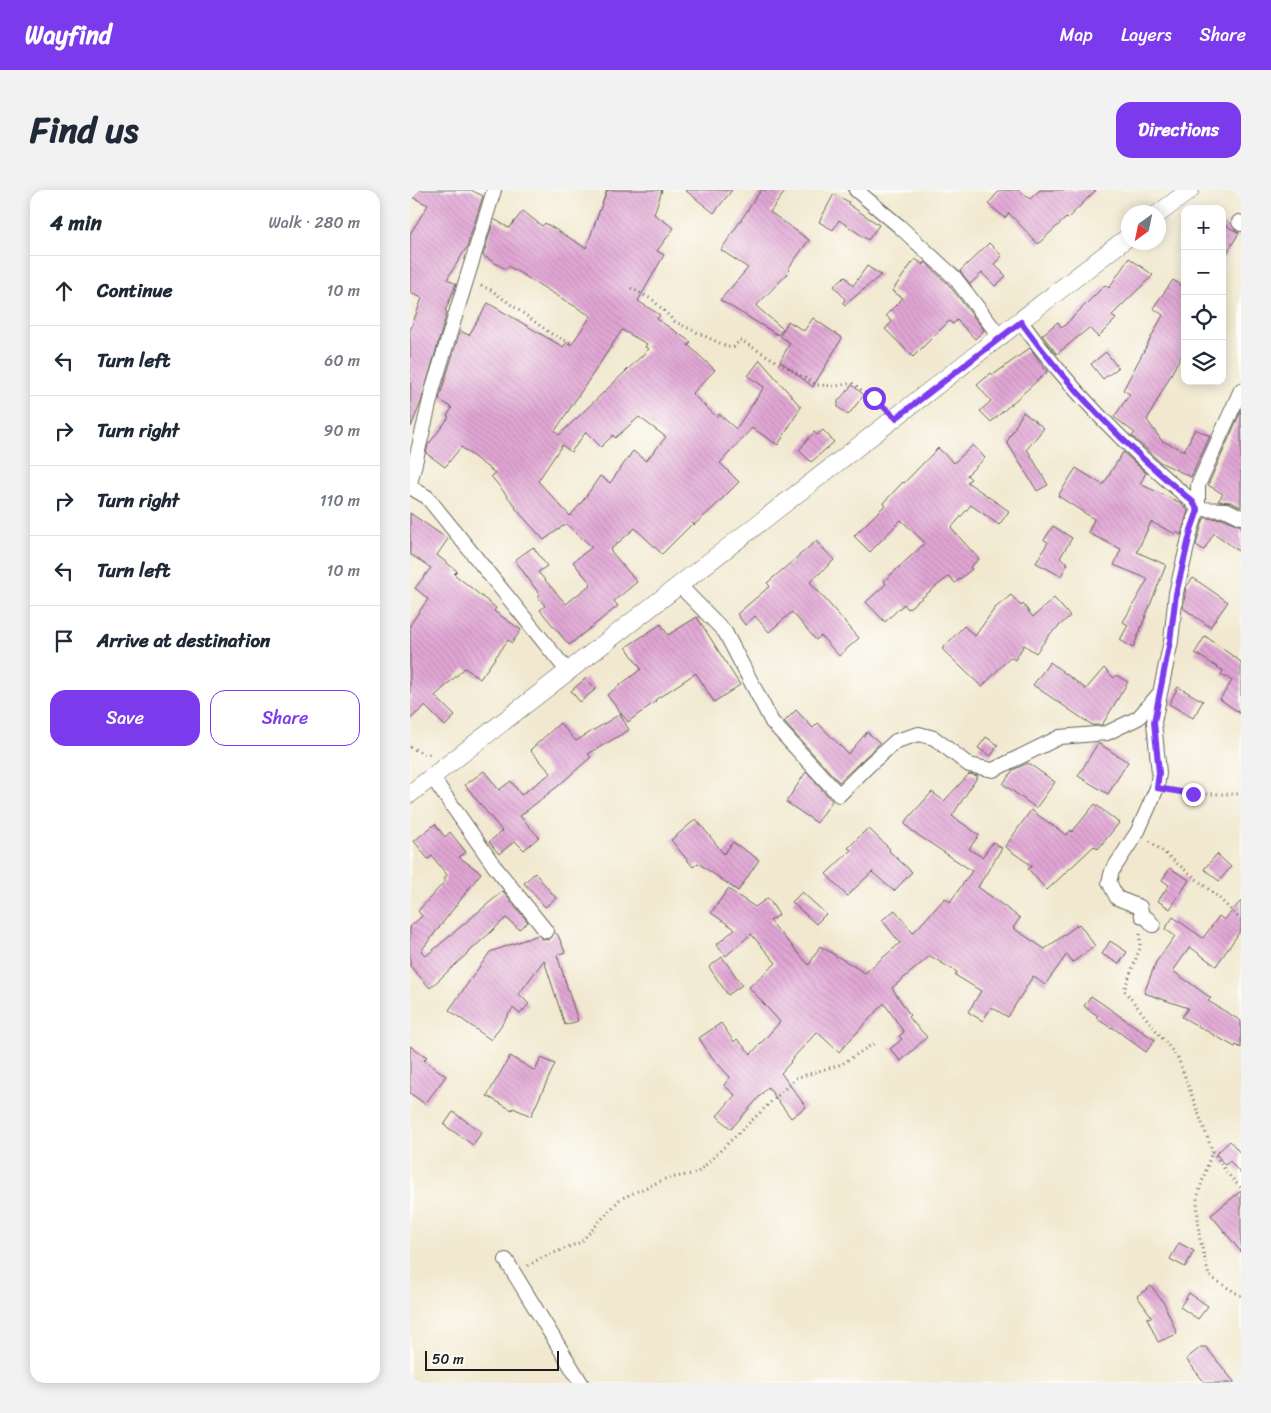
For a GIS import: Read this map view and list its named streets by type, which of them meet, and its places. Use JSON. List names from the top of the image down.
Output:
{
  "scale_bar": "50 m",
  "north": "bottom left",
  "page": {
    "header": "Wayfind",
    "nav": ["Map", "Layers", "Share"],
    "title": "Find us",
    "buttons": [
      "Directions",
      ["Save", "Share"]
    ],
    "heading": ["4 min", "Walk · 280 m"],
    "map_buttons": ["+", "−"],
    "list": [
      ["Continue", "10 m"],
      ["Turn left", "60 m"],
      ["Turn right", "90 m"],
      ["Turn right", "110 m"],
      ["Turn left", "10 m"],
      "Arrive at destination"
    ],
    "scale": "50 m"
  }
}
